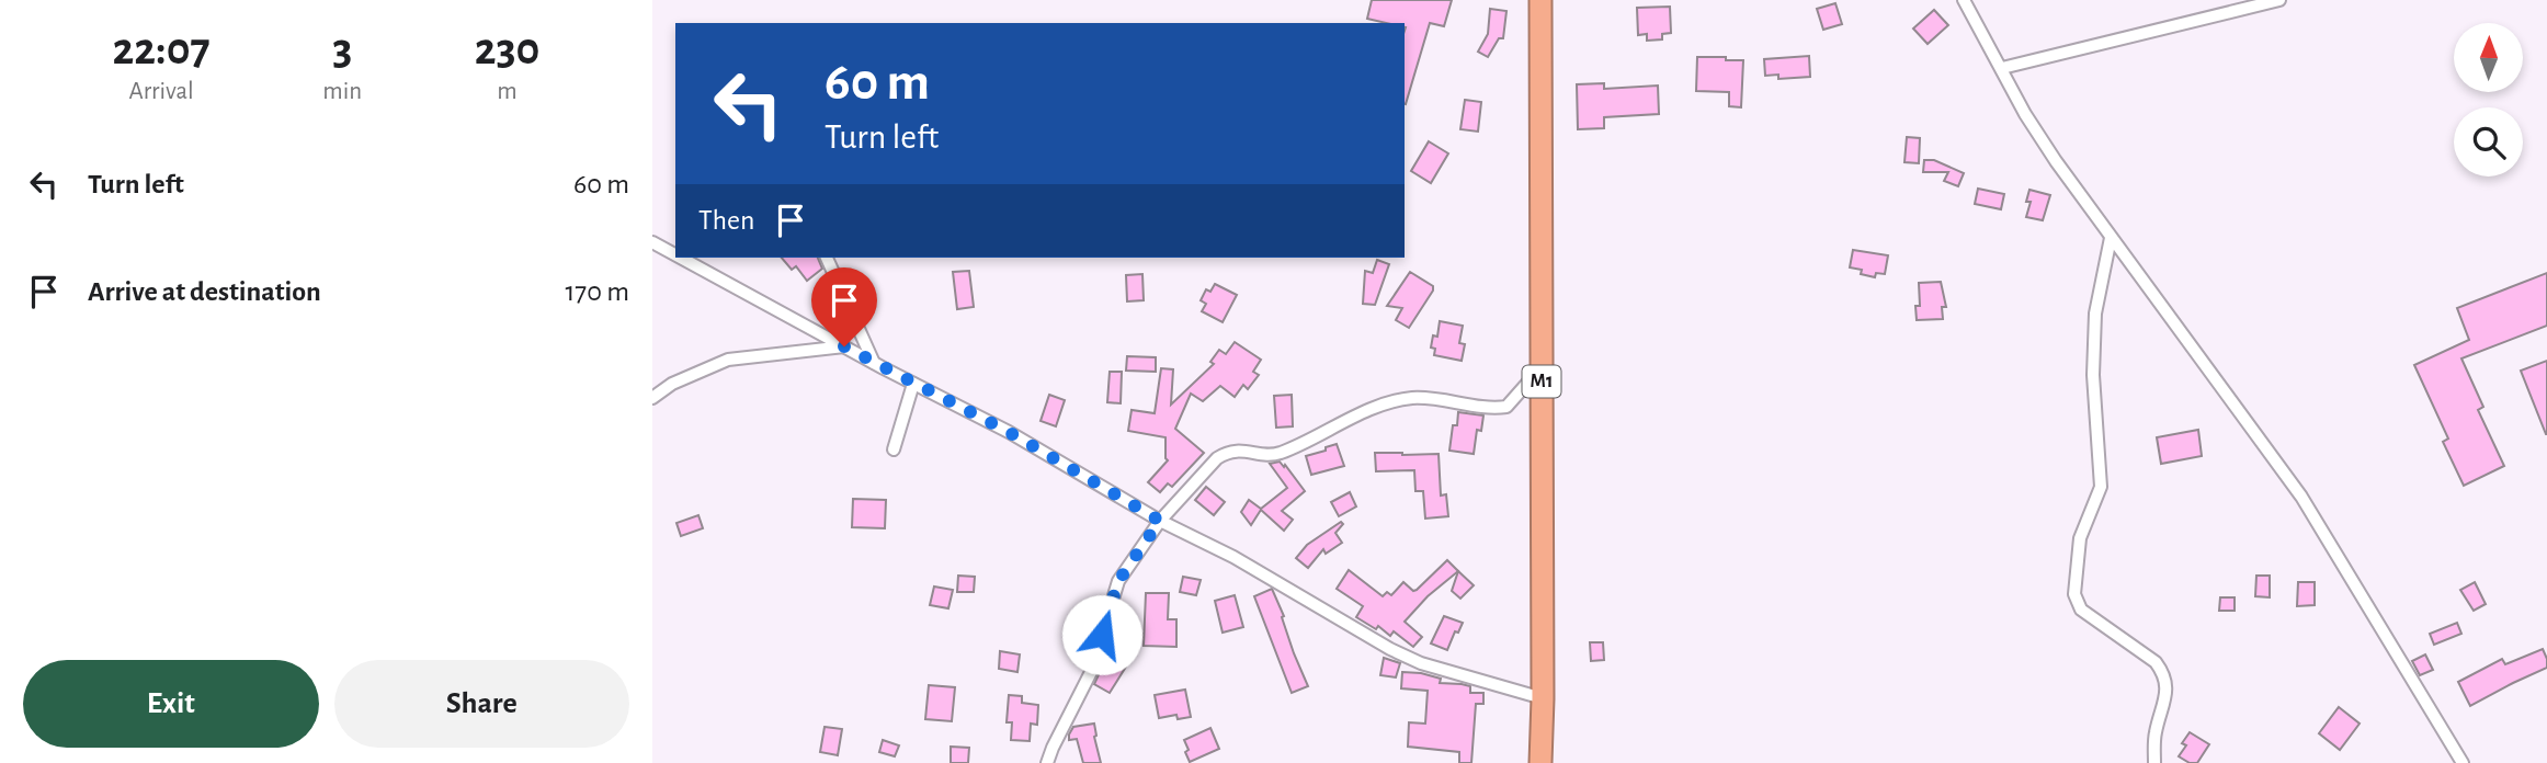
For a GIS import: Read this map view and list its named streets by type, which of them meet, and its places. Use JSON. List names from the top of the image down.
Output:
{
  "streets": {
    "highway": ["M1"]
  },
  "north": "top",
  "page": {
    "eta": [
      "22:07",
      "Arrival",
      "3",
      "min",
      "230",
      "m"
    ],
    "turn": ["60 m", "Turn left"],
    "list": [
      {
        "name": "Turn left",
        "value": "60 m"
      },
      {
        "name": "Arrive at destination",
        "value": "170 m"
      }
    ],
    "then": "Then",
    "buttons": ["Exit", "Share"]
  }
}
